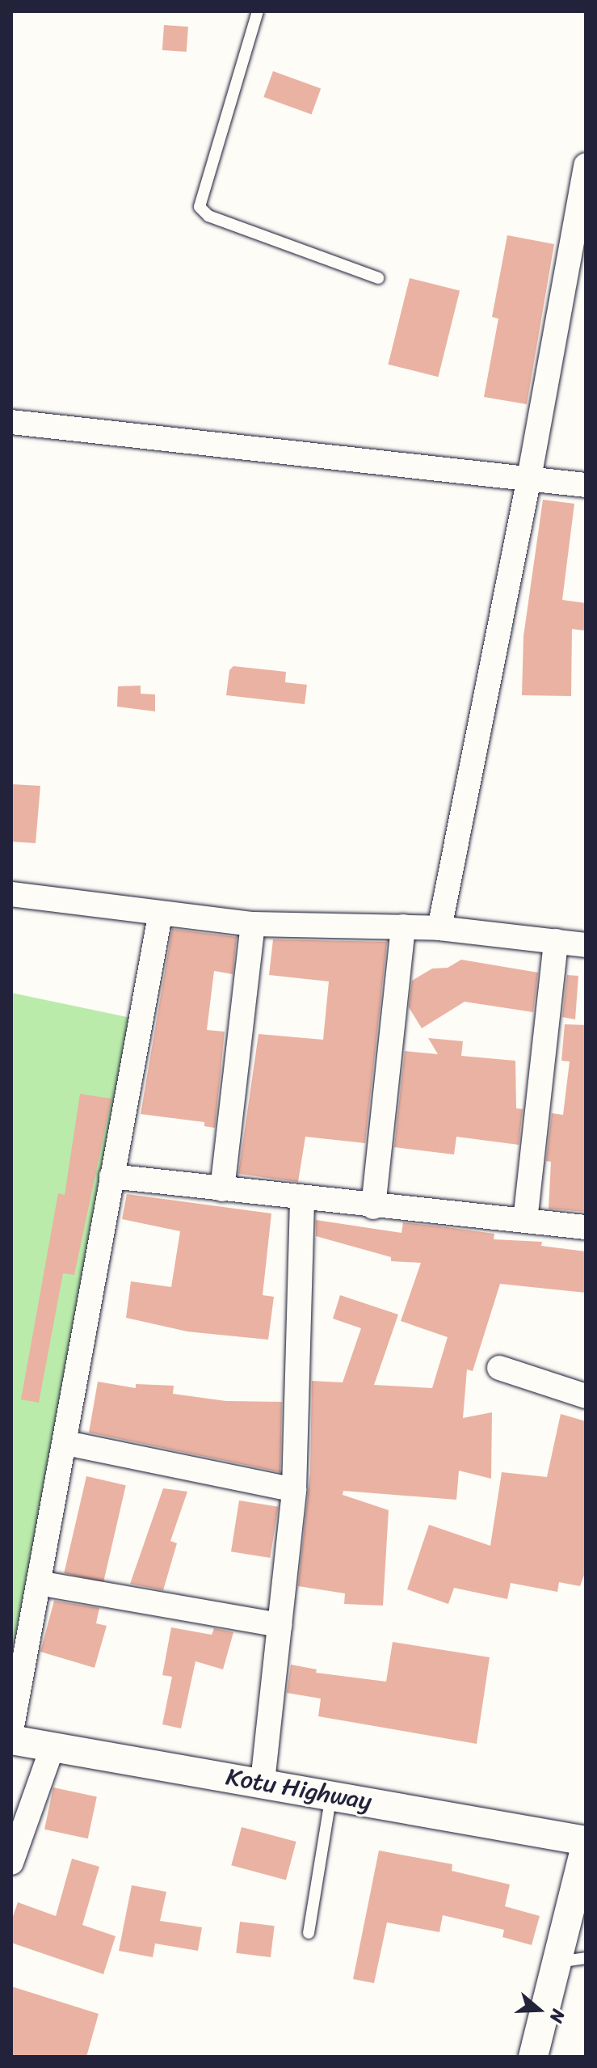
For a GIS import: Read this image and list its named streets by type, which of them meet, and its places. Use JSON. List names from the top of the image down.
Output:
{
  "streets": {
    "street": ["Kotu Highway"]
  },
  "north": "right"
}
